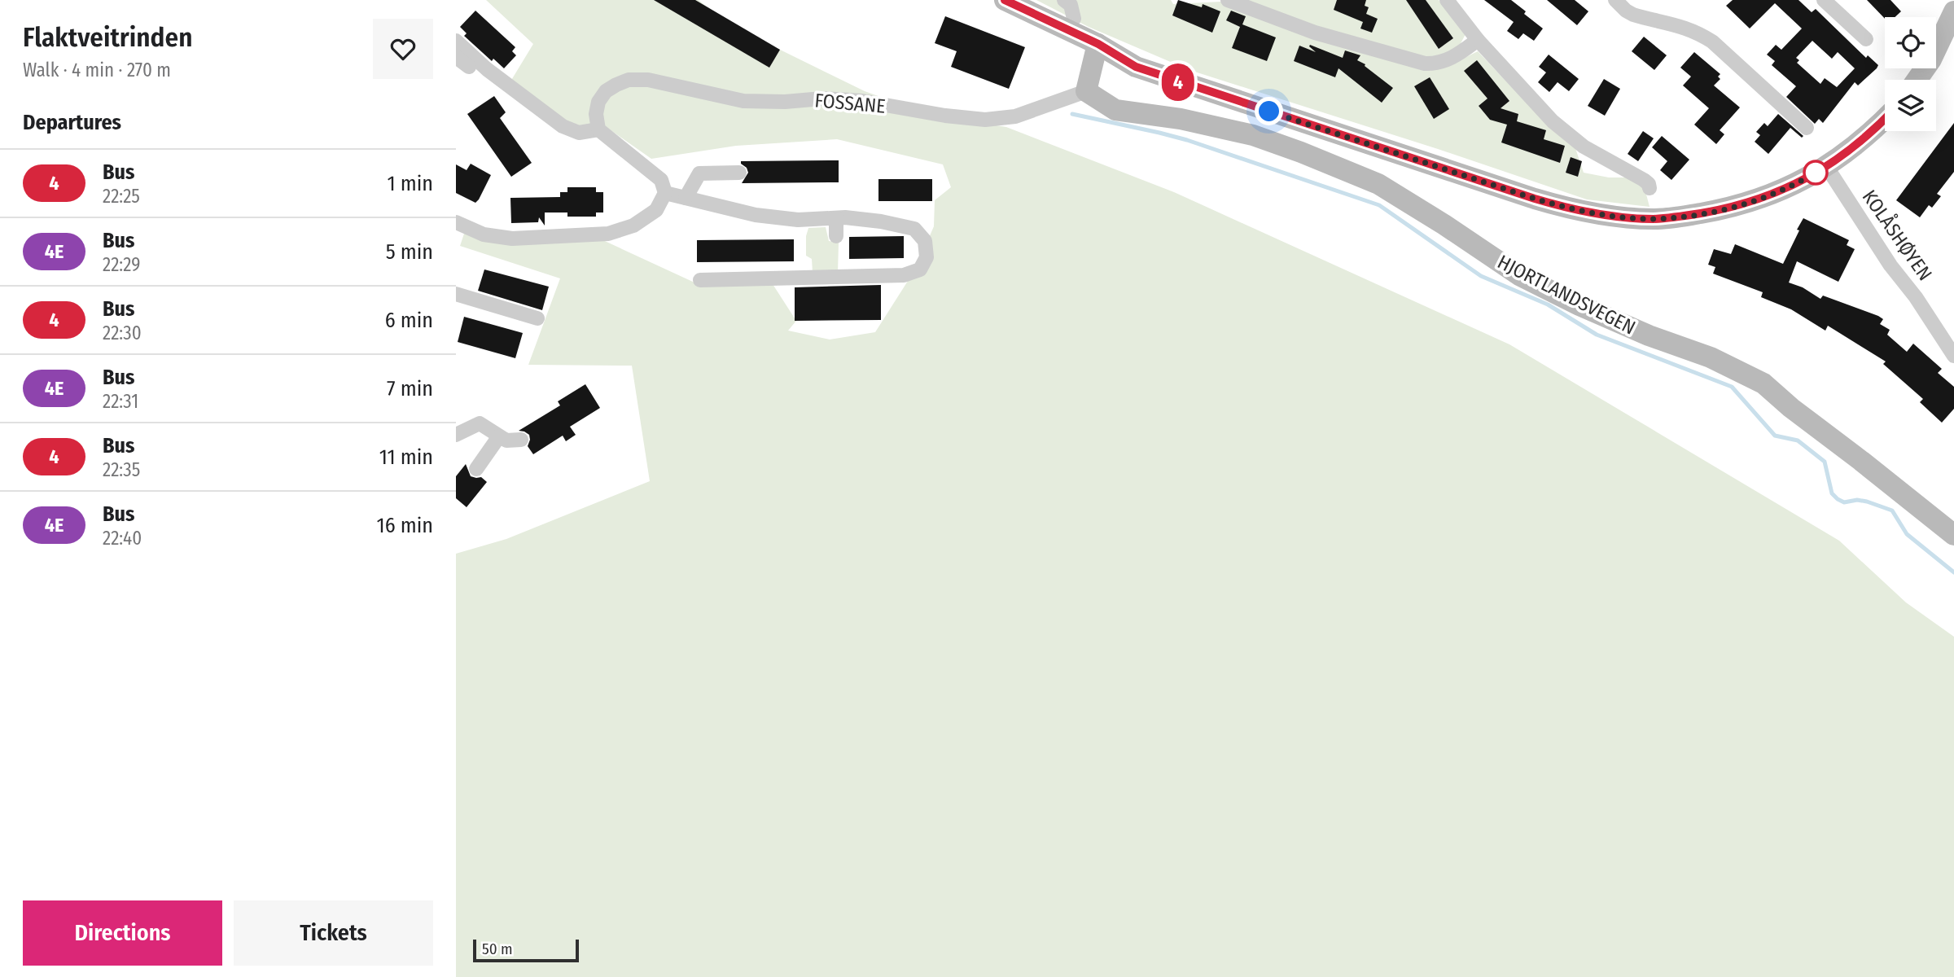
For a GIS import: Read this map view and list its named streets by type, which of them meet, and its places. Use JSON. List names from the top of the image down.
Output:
{
  "streets": {
    "main road": ["HJORTLANDSVEGEN"],
    "street": ["FOSSANE", "KOLÅSHØYEN"]
  },
  "crossings": [
    ["FOSSANE", "HJORTLANDSVEGEN"]
  ],
  "lines": ["bus line 4"],
  "scale_bar": "50 m",
  "page": {
    "heading": [
      ["Flaktveitrinden", "Walk · 4 min · 270 m"],
      "Departures"
    ],
    "on_map": "4",
    "list": [
      {
        "mark": "4",
        "name": "Bus",
        "note": "22:25",
        "value": "1 min"
      },
      {
        "mark": "4E",
        "name": "Bus",
        "note": "22:29",
        "value": "5 min"
      },
      {
        "mark": "4",
        "name": "Bus",
        "note": "22:30",
        "value": "6 min"
      },
      {
        "mark": "4E",
        "name": "Bus",
        "note": "22:31",
        "value": "7 min"
      },
      {
        "mark": "4",
        "name": "Bus",
        "note": "22:35",
        "value": "11 min"
      },
      {
        "mark": "4E",
        "name": "Bus",
        "note": "22:40",
        "value": "16 min"
      }
    ],
    "buttons": ["Directions", "Tickets"],
    "scale": "50 m"
  }
}
